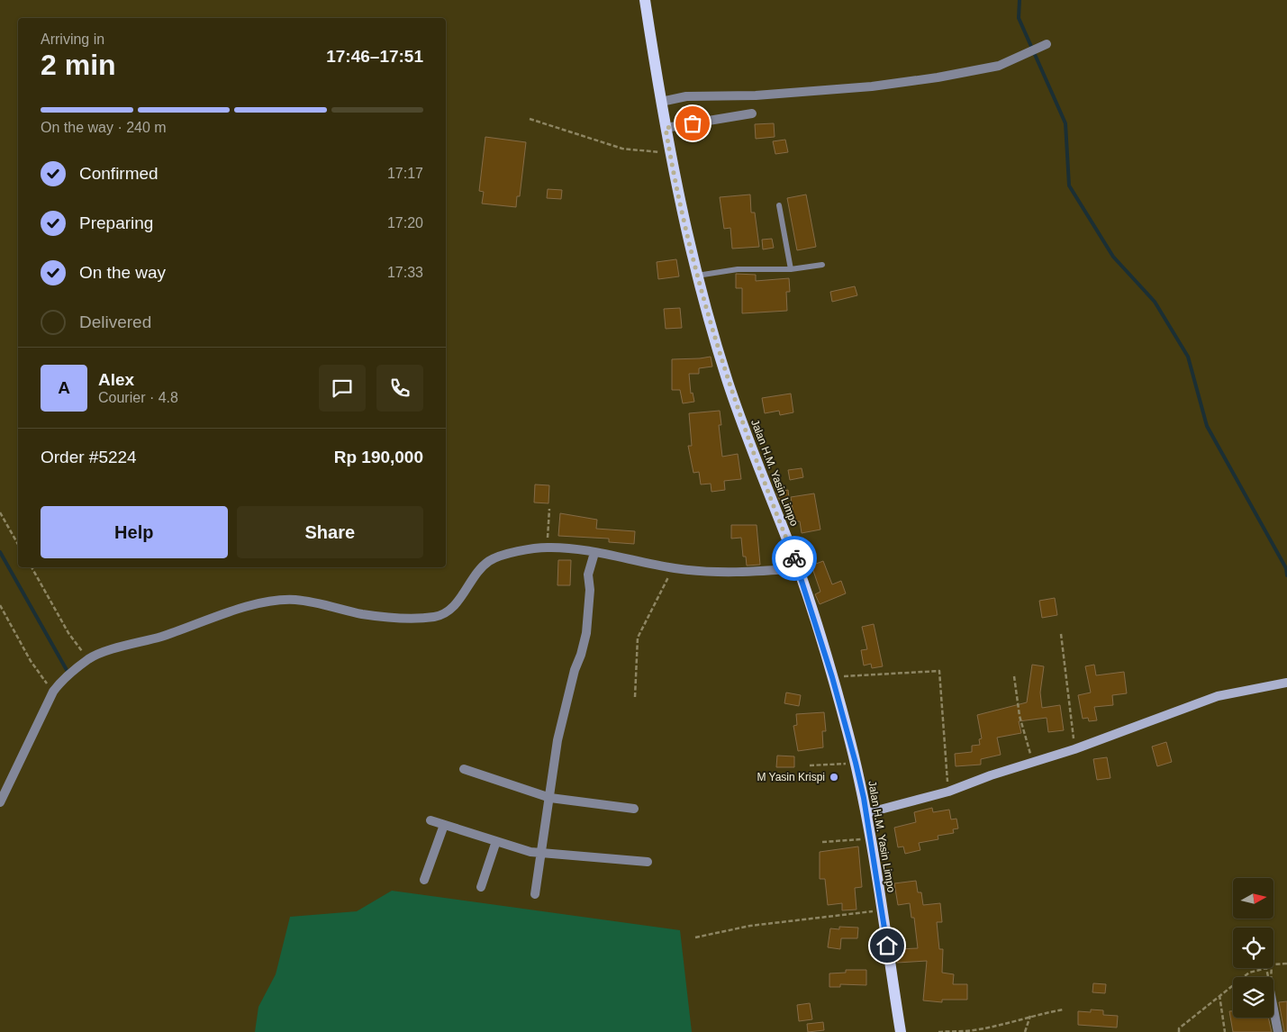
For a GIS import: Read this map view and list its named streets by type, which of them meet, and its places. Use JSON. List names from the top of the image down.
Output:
{
  "streets": {
    "main road": ["Jalan H.M. Yasin Limpo"]
  },
  "places": ["M Yasin Krispi"],
  "north": "right",
  "page": {
    "heading": ["2 min", "Arriving in", "17:46–17:51"],
    "panel": [
      "Alex",
      "Courier · 4.8",
      "Order #5224",
      "Rp 190,000"
    ],
    "bar": "On the way · 240 m",
    "list": [
      ["Confirmed", "17:17"],
      ["Preparing", "17:20"],
      ["On the way", "17:33"],
      "Delivered"
    ],
    "round": "A",
    "buttons": ["Help", "Share"]
  }
}
